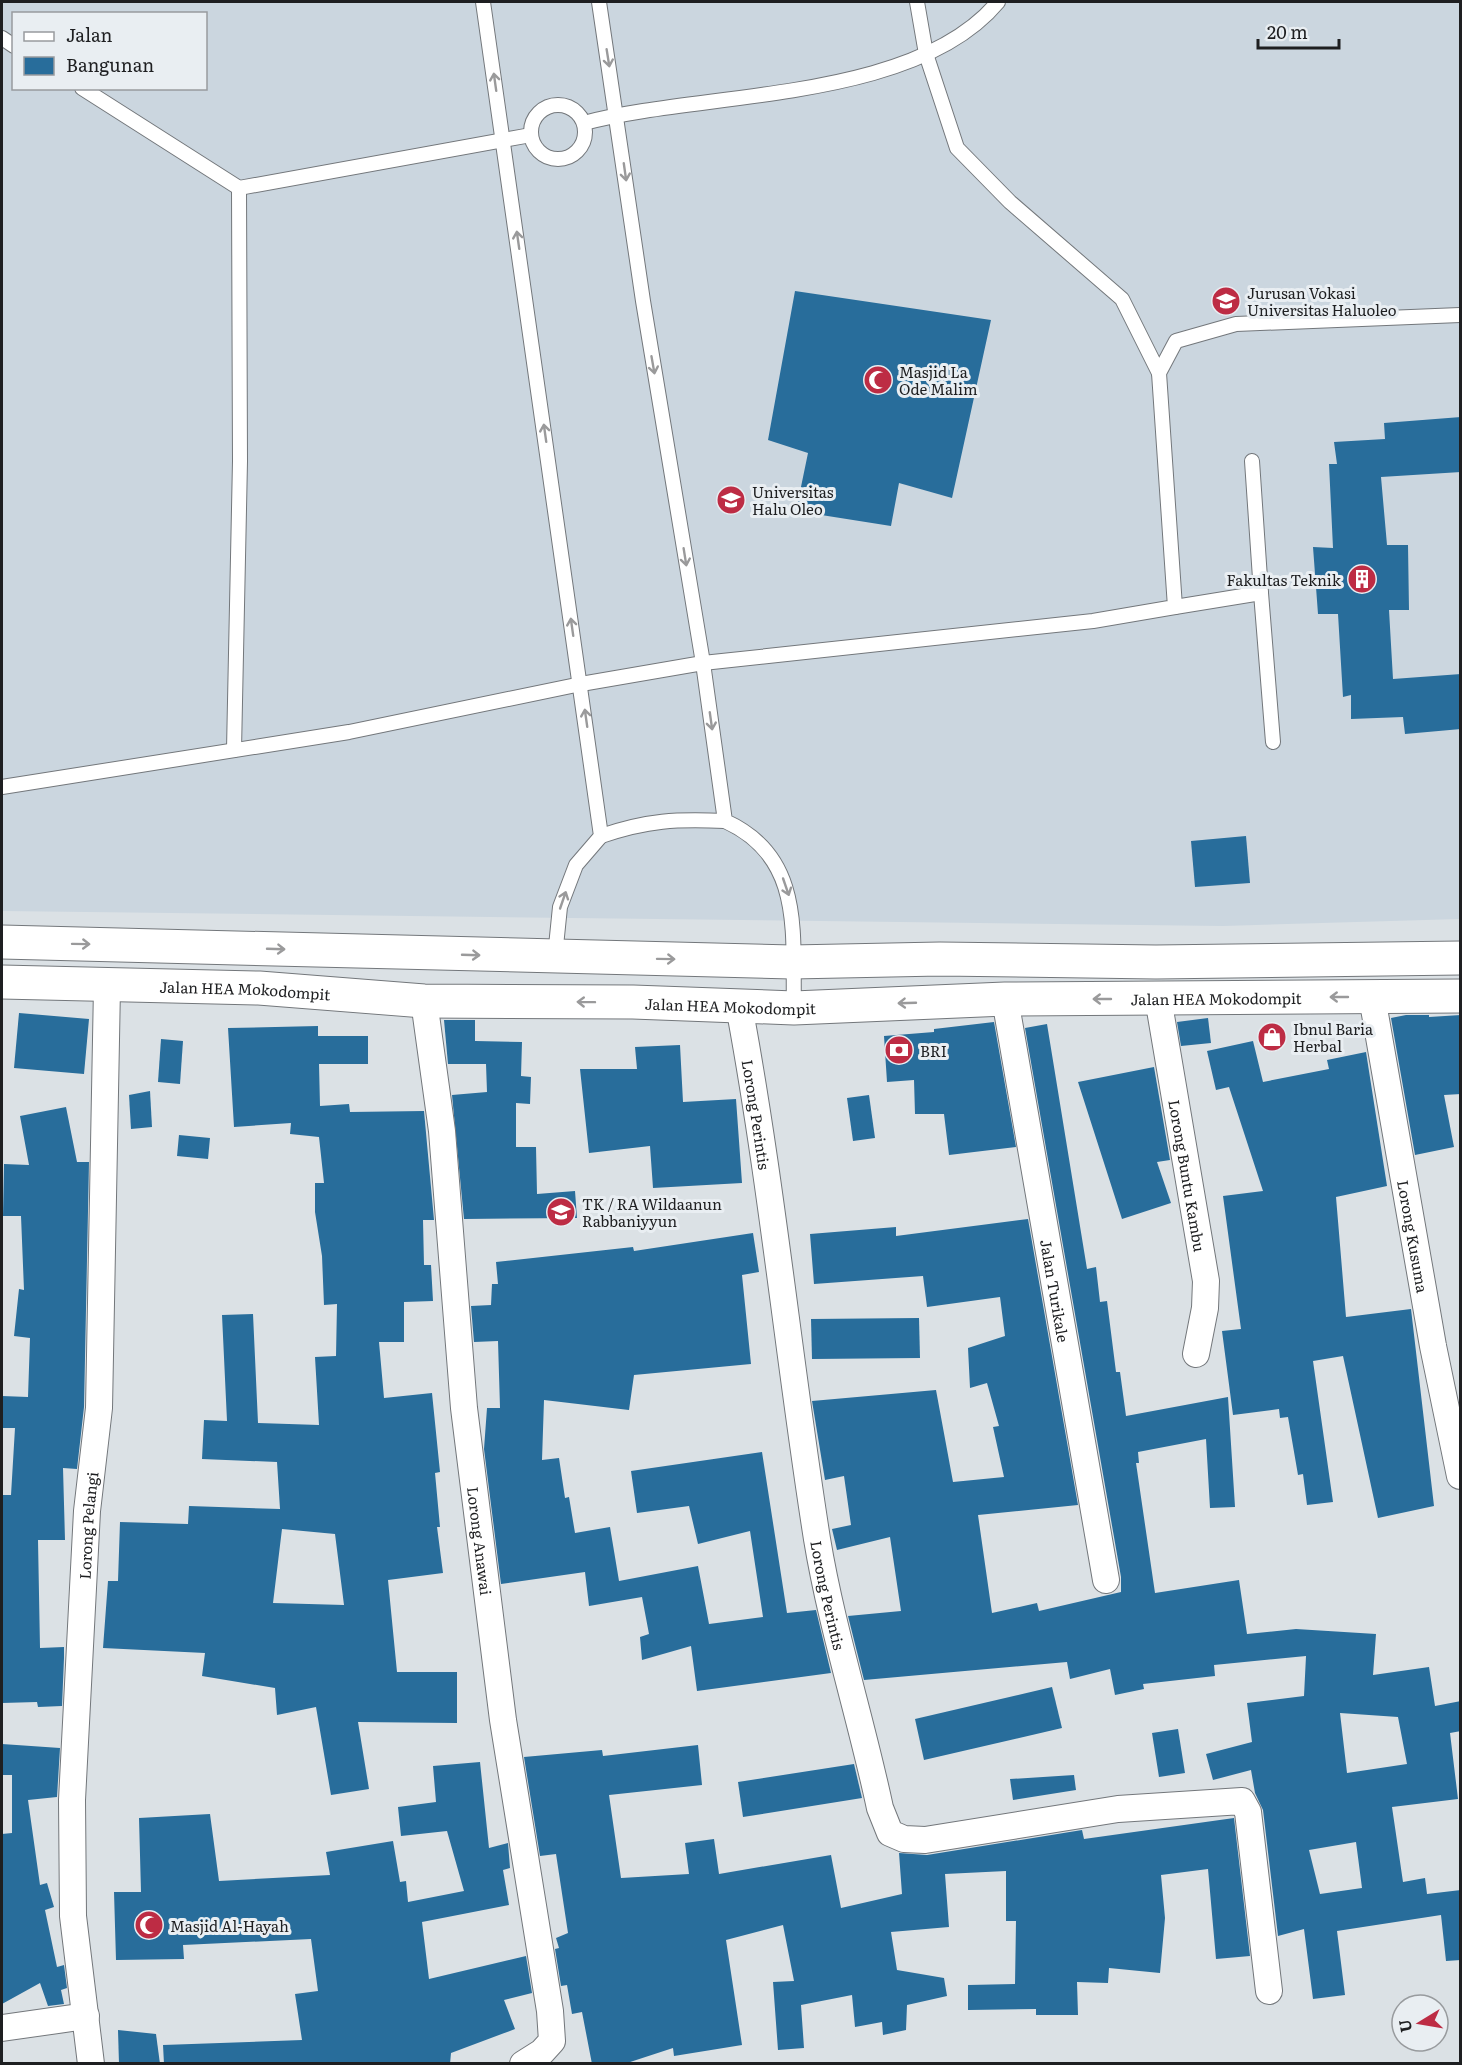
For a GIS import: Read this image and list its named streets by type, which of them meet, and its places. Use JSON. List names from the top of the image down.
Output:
{
  "streets": {
    "street": [
      "Jalan HEA Mokodompit",
      "Lorong Perintis",
      "Lorong Buntu Kambu",
      "Lorong Kusuma",
      "Jalan Turikale",
      "Lorong Pelangi",
      "Lorong Anawai"
    ]
  },
  "crossings": [
    ["Jalan HEA Mokodompit", "Lorong Perintis"],
    ["Jalan HEA Mokodompit", "Lorong Buntu Kambu"],
    ["Jalan HEA Mokodompit", "Lorong Kusuma"],
    ["Jalan HEA Mokodompit", "Jalan Turikale"],
    ["Jalan HEA Mokodompit", "Lorong Pelangi"],
    ["Jalan HEA Mokodompit", "Lorong Anawai"]
  ],
  "places": {
    "school or university": ["Jurusan Vokasi Universitas Haluoleo", "Universitas Halu Oleo", "TK / RA Wildaanun Rabbaniyyun"],
    "mosque": ["Masjid La Ode Malim", "Masjid Al-Hayah"],
    "building": ["Fakultas Teknik"],
    "shop": ["Ibnul Baria Herbal"],
    "bank": ["BRI"]
  },
  "legend": ["Jalan", "Bangunan"],
  "scale_bar": "20 m",
  "north": "left"
}
